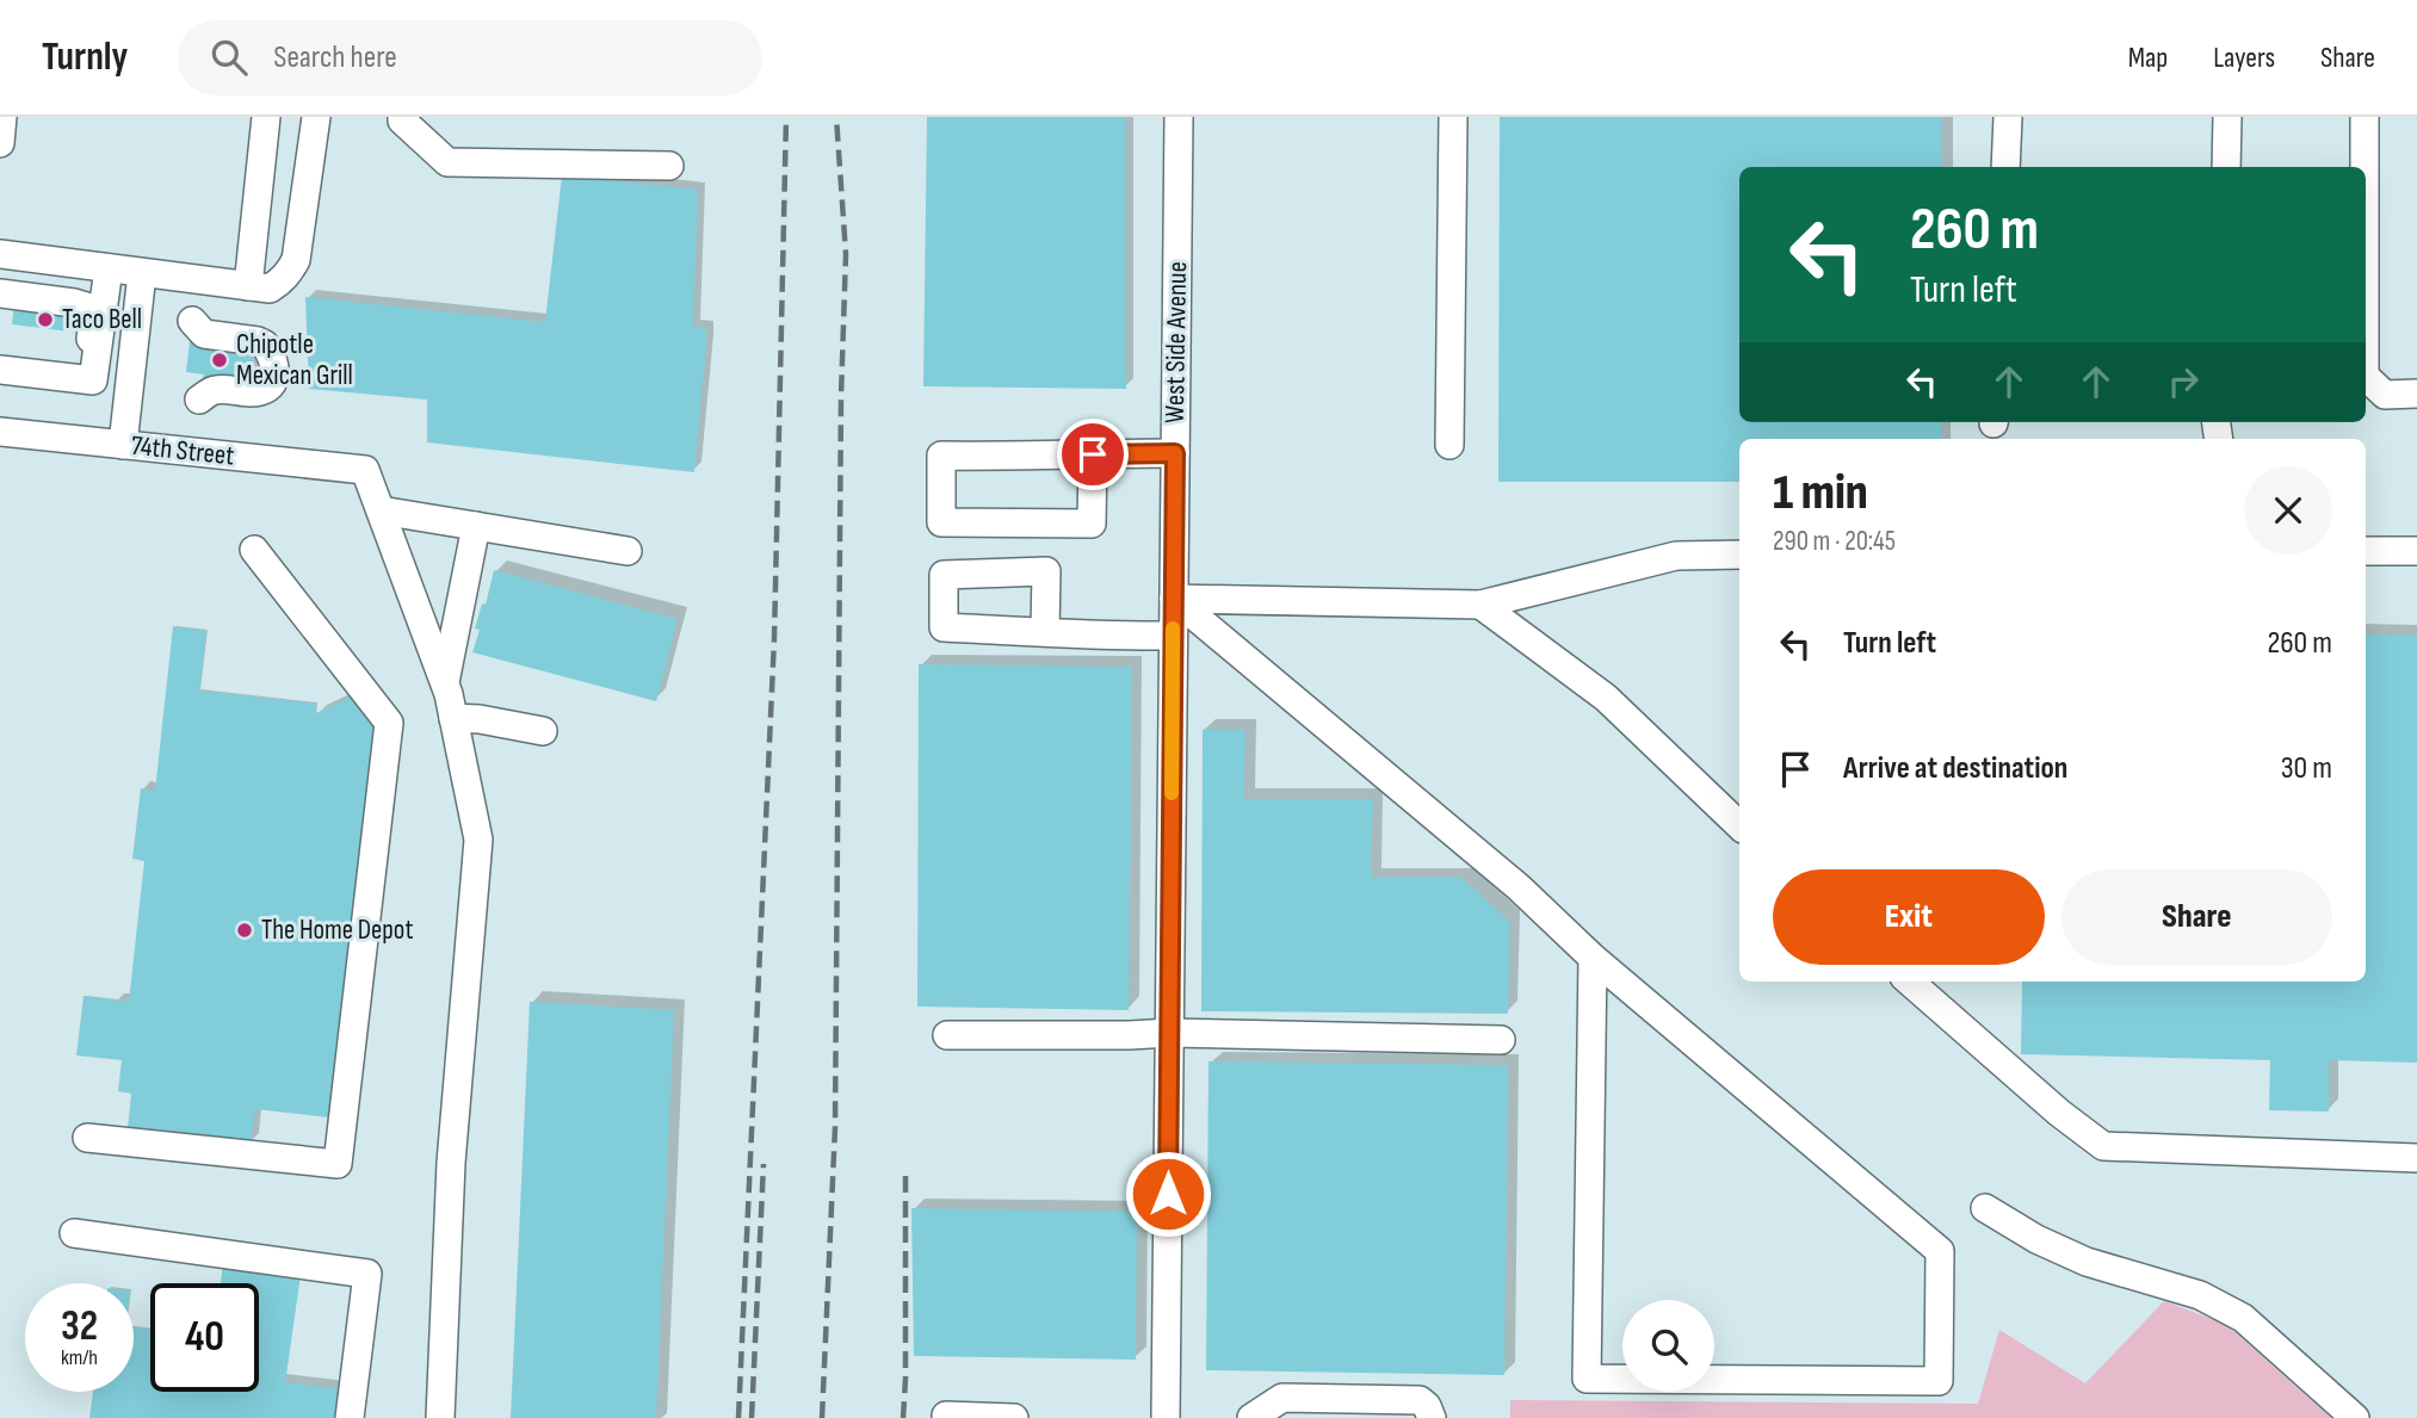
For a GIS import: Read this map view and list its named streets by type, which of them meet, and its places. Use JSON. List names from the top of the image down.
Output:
{
  "streets": {
    "street": ["West Side Avenue", "74th Street"]
  },
  "places": ["Taco Bell", "Chipotle Mexican Grill", "The Home Depot"],
  "page": {
    "header": "Turnly",
    "search": "Search here",
    "nav": ["Map", "Layers", "Share"],
    "turn": ["260 m", "Turn left"],
    "heading": ["1 min", "290 m · 20:45"],
    "list": [
      {
        "name": "Turn left",
        "value": "260 m"
      },
      {
        "name": "Arrive at destination",
        "value": "30 m"
      }
    ],
    "buttons": ["Exit", "Share"],
    "speed": "32 km/h",
    "limit": "40"
  }
}
